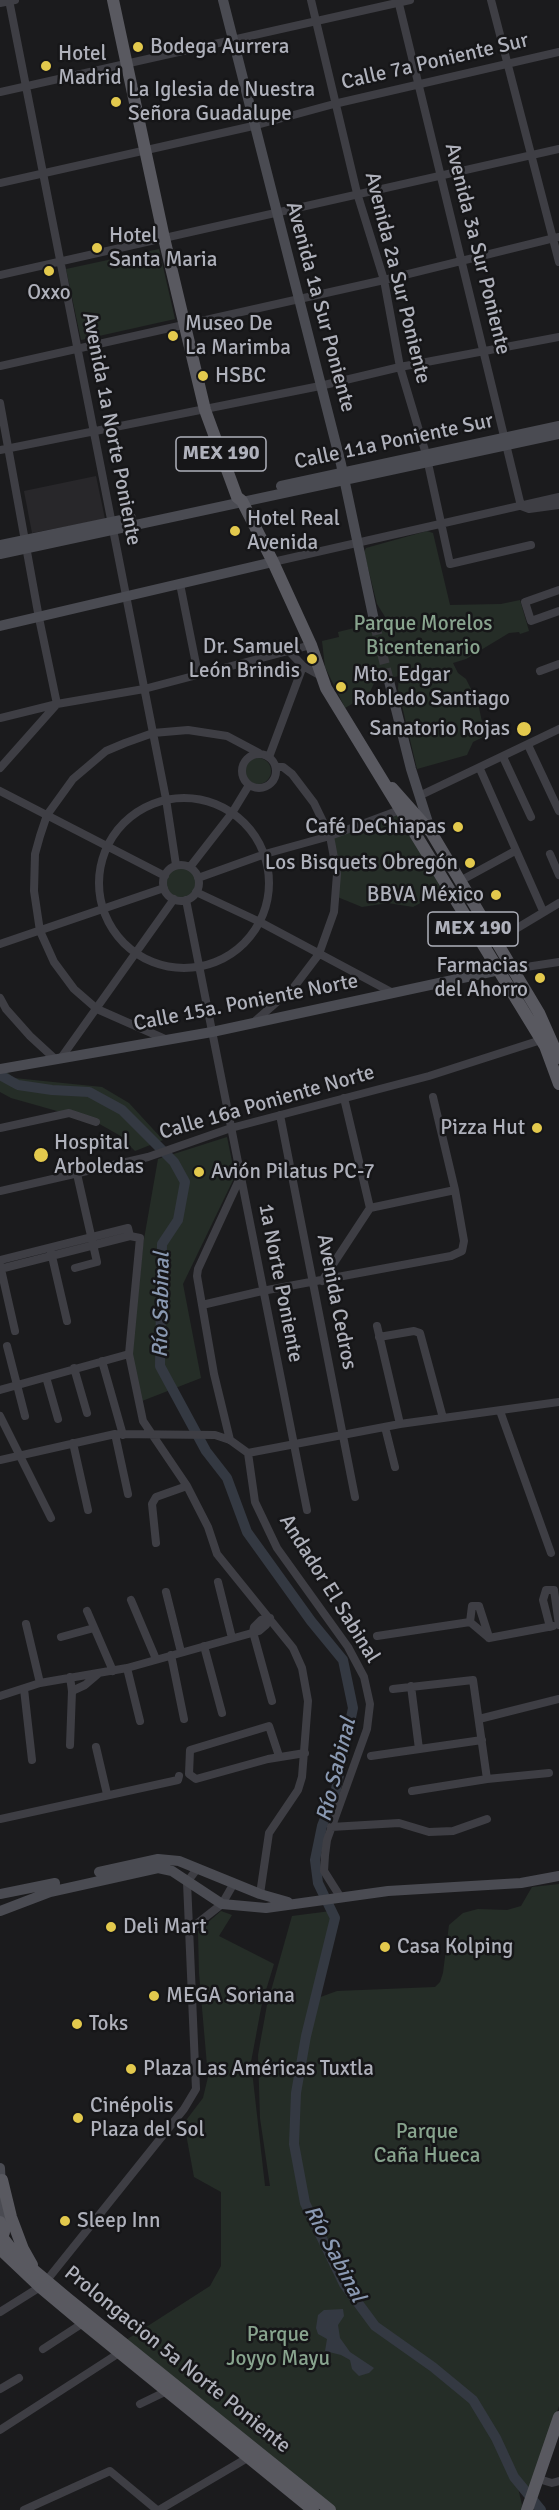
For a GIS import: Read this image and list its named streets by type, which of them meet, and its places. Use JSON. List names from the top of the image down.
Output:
{
  "streets": {
    "main road": ["MEX 190", "Prolongacion 5a Norte Poniente"],
    "street": [
      "Calle 7a Poniente Sur",
      "Avenida 3a Sur Poniente",
      "Avenida 2a Sur Poniente",
      "Avenida 1a Sur Poniente",
      "Avenida 1a Norte Poniente",
      "Calle 11a Poniente Sur",
      "Calle 15a. Poniente Norte",
      "Calle 16a Poniente Norte",
      "1a Norte Poniente",
      "Avenida Cedros",
      "Andador El Sabinal"
    ]
  },
  "crossings": [
    ["Calle 7a Poniente Sur", "Avenida 3a Sur Poniente"],
    ["Calle 7a Poniente Sur", "Avenida 2a Sur Poniente"],
    ["Calle 7a Poniente Sur", "Avenida 1a Sur Poniente"],
    ["Calle 7a Poniente Sur", "Avenida 1a Norte Poniente"],
    ["Calle 7a Poniente Sur", "MEX 190"],
    ["Avenida 3a Sur Poniente", "Calle 11a Poniente Sur"],
    ["Avenida 2a Sur Poniente", "Calle 11a Poniente Sur"],
    ["Avenida 1a Sur Poniente", "Calle 11a Poniente Sur"],
    ["Avenida 1a Norte Poniente", "Calle 11a Poniente Sur"],
    ["Calle 11a Poniente Sur", "MEX 190"],
    ["MEX 190", "Calle 15a. Poniente Norte"],
    ["MEX 190", "Calle 16a Poniente Norte"],
    ["Calle 16a Poniente Norte", "1a Norte Poniente"],
    ["Calle 16a Poniente Norte", "Avenida Cedros"]
  ],
  "water": ["Río Sabinal"],
  "parks": ["Parque Morelos Bicentenario", "Parque Caña Hueca", "Parque Joyyo Mayu"],
  "places": [
    "Bodega Aurrera",
    "Hotel Madrid",
    "La Iglesia de Nuestra Señora Guadalupe",
    "Hotel Santa Maria",
    "Oxxo",
    "Museo De La Marimba",
    "HSBC",
    "Hotel Real Avenida",
    "Dr. Samuel León Brindis",
    "Mto. Edgar Robledo Santiago",
    "Sanatorio Rojas",
    "Café DeChiapas",
    "Los Bisquets Obregón",
    "BBVA México",
    "Farmacias del Ahorro",
    "Pizza Hut",
    "Hospital Arboledas",
    "Avión Pilatus PC-7",
    "Deli Mart",
    "Casa Kolping",
    "MEGA Soriana",
    "Toks",
    "Plaza Las Américas Tuxtla",
    "Cinépolis Plaza del Sol",
    "Sleep Inn"
  ]
}
